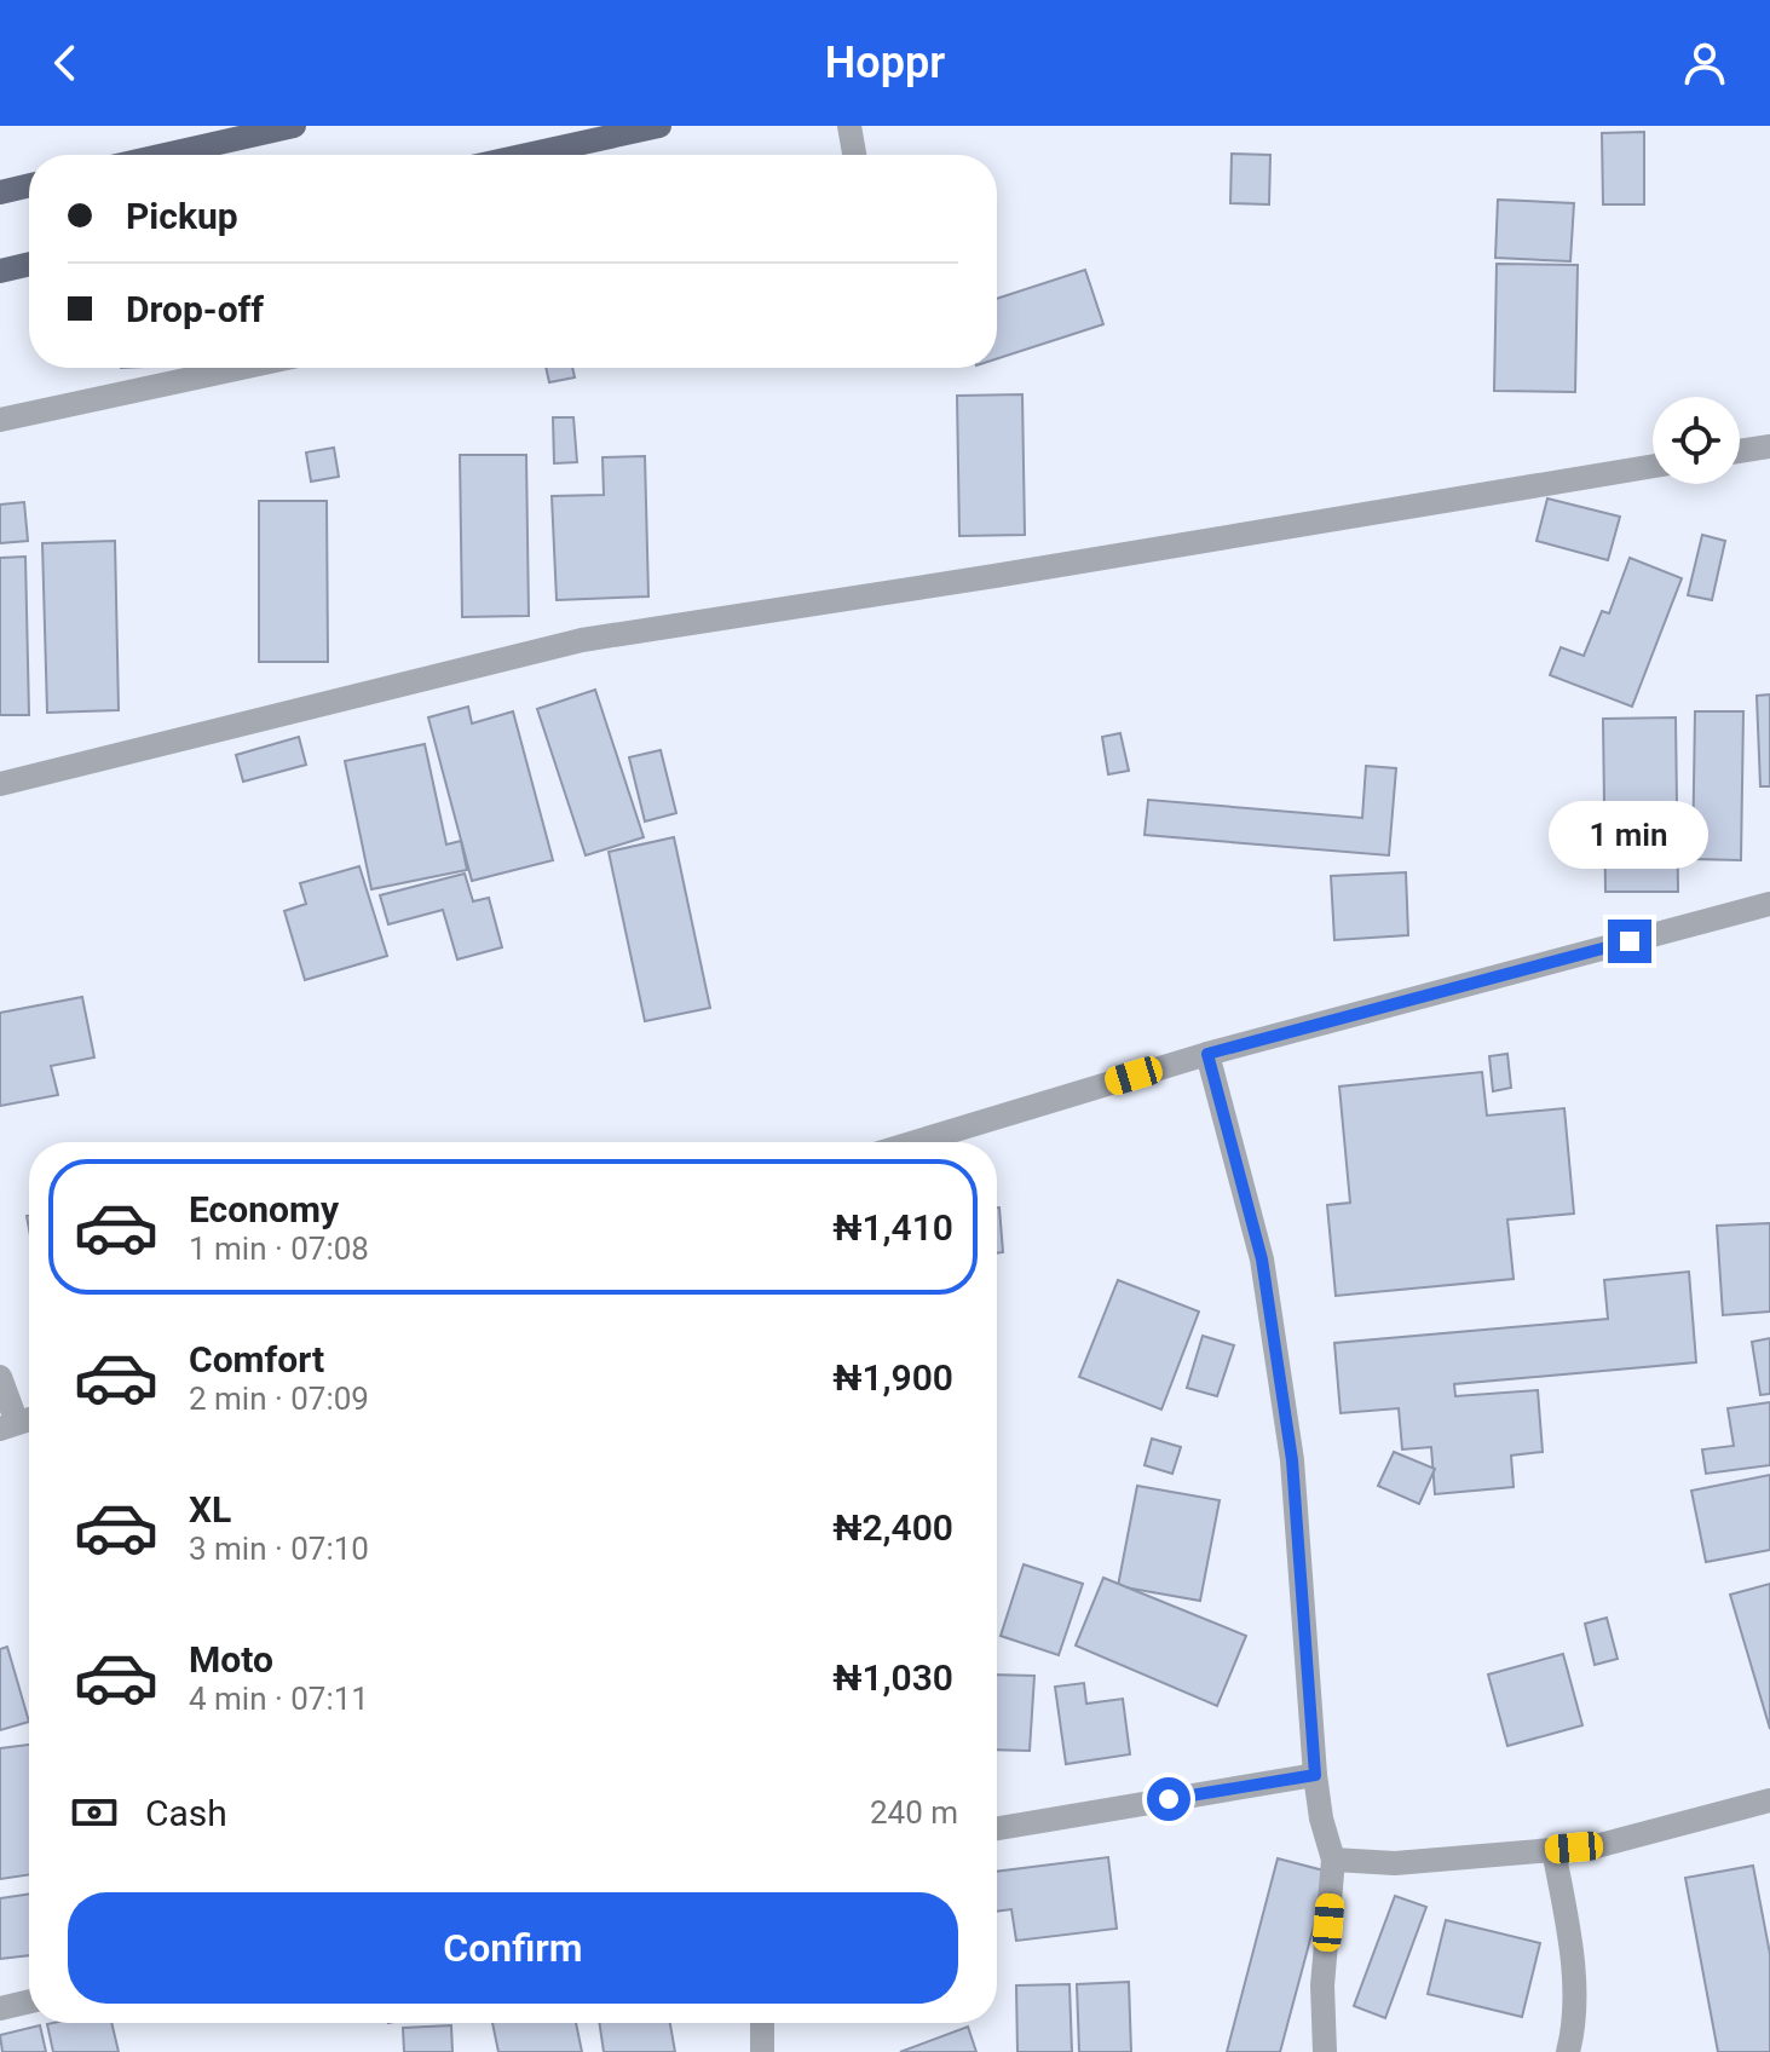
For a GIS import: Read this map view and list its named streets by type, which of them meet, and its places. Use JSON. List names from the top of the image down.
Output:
{
  "page": {
    "header": "Hoppr",
    "banner": ["Pickup", "Drop-off"],
    "bubble": "1 min",
    "list": [
      {
        "name": "Economy",
        "note": "1 min · 07:08",
        "value": "₦1,410"
      },
      {
        "name": "Comfort",
        "note": "2 min · 07:09",
        "value": "₦1,900"
      },
      {
        "name": "XL",
        "note": "3 min · 07:10",
        "value": "₦2,400"
      },
      {
        "name": "Moto",
        "note": "4 min · 07:11",
        "value": "₦1,030"
      }
    ],
    "pay": ["Cash", "240 m"],
    "buttons": "Confirm"
  }
}
